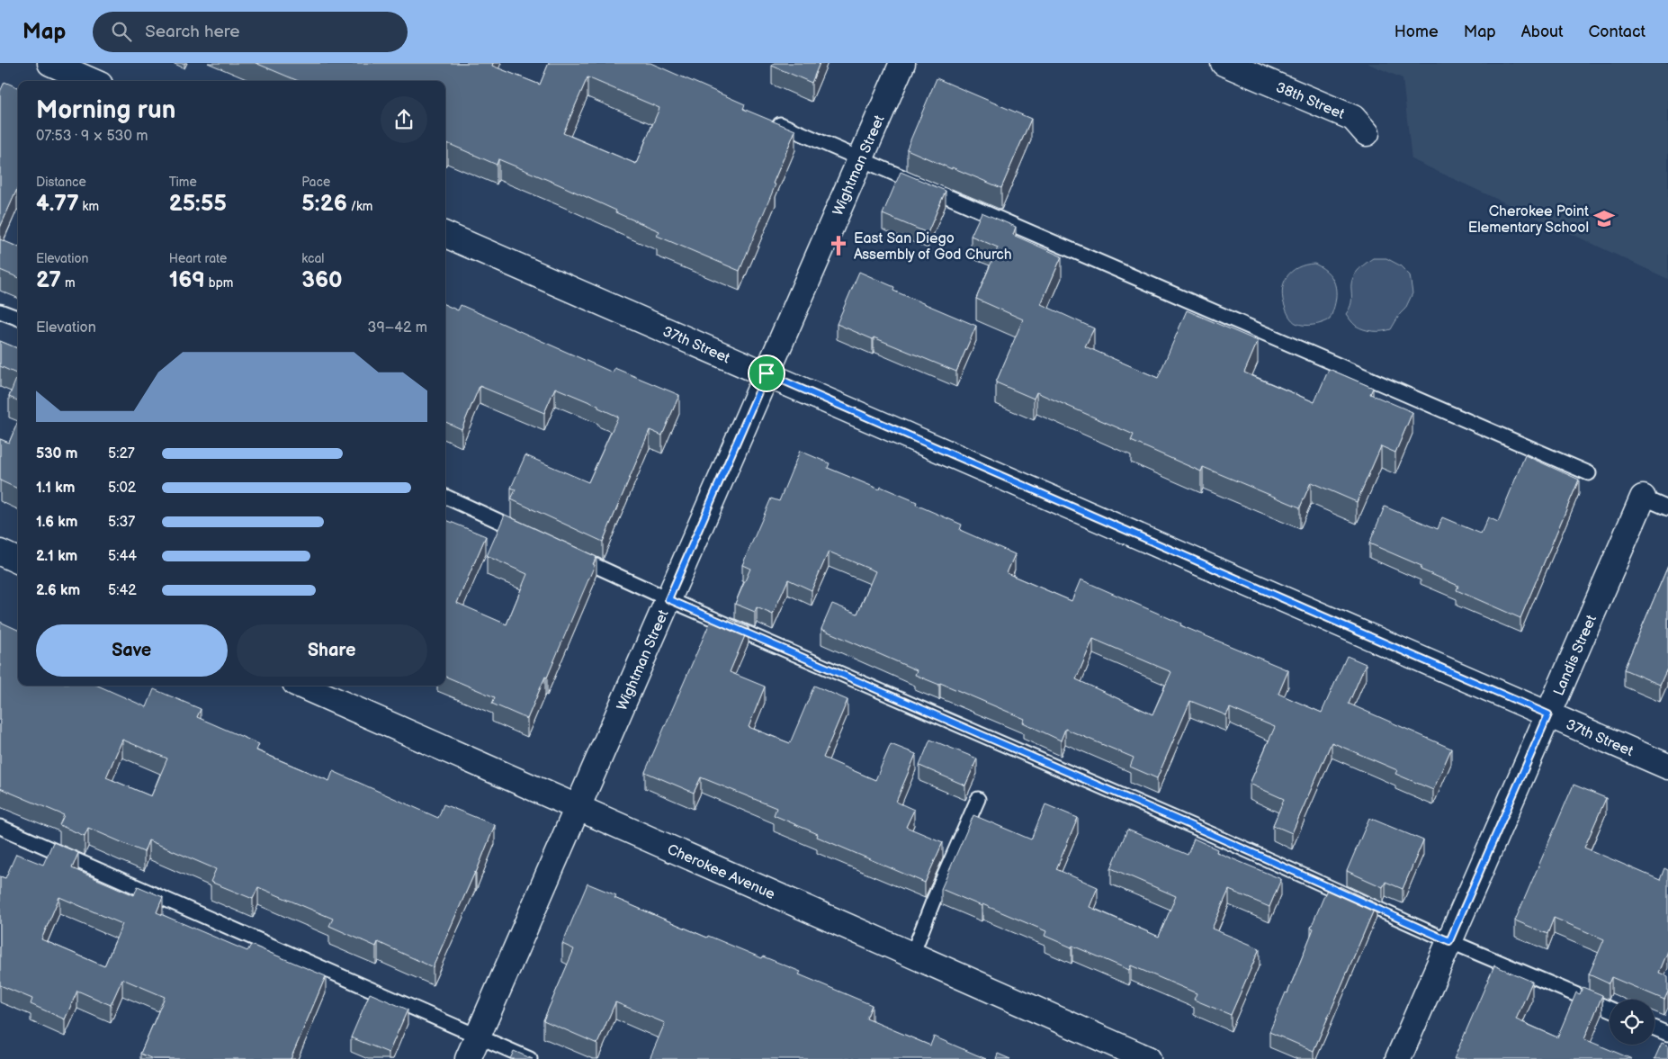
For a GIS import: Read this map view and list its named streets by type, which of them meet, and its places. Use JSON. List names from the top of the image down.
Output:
{
  "streets": {
    "street": [
      "38th Street",
      "Wightman Street",
      "37th Street",
      "Landis Street",
      "Cherokee Avenue"
    ]
  },
  "crossings": [
    ["Wightman Street", "37th Street"],
    ["Wightman Street", "Cherokee Avenue"],
    ["37th Street", "Landis Street"]
  ],
  "places": {
    "school or university": ["Cherokee Point Elementary School"],
    "church": ["East San Diego Assembly of God Church"]
  },
  "page": {
    "header": "Map",
    "search": "Search here",
    "nav": [
      "Home",
      "Map",
      "About",
      "Contact"
    ],
    "heading": ["Morning run", "07:53 · 9 × 530 m"],
    "stats": [
      ["Distance", "4.77 km"],
      ["Time", "25:55"],
      ["Pace", "5:26 /km"],
      ["Elevation", "27 m"],
      ["Heart rate", "169 bpm"],
      ["kcal", "360"]
    ],
    "chart": ["Elevation", "39–42 m"],
    "list": [
      {
        "name": "530 m",
        "note": "5:27"
      },
      {
        "name": "1.1 km",
        "note": "5:02"
      },
      {
        "name": "1.6 km",
        "note": "5:37"
      },
      {
        "name": "2.1 km",
        "note": "5:44"
      },
      {
        "name": "2.6 km",
        "note": "5:42"
      }
    ],
    "buttons": ["Save", "Share"]
  }
}
